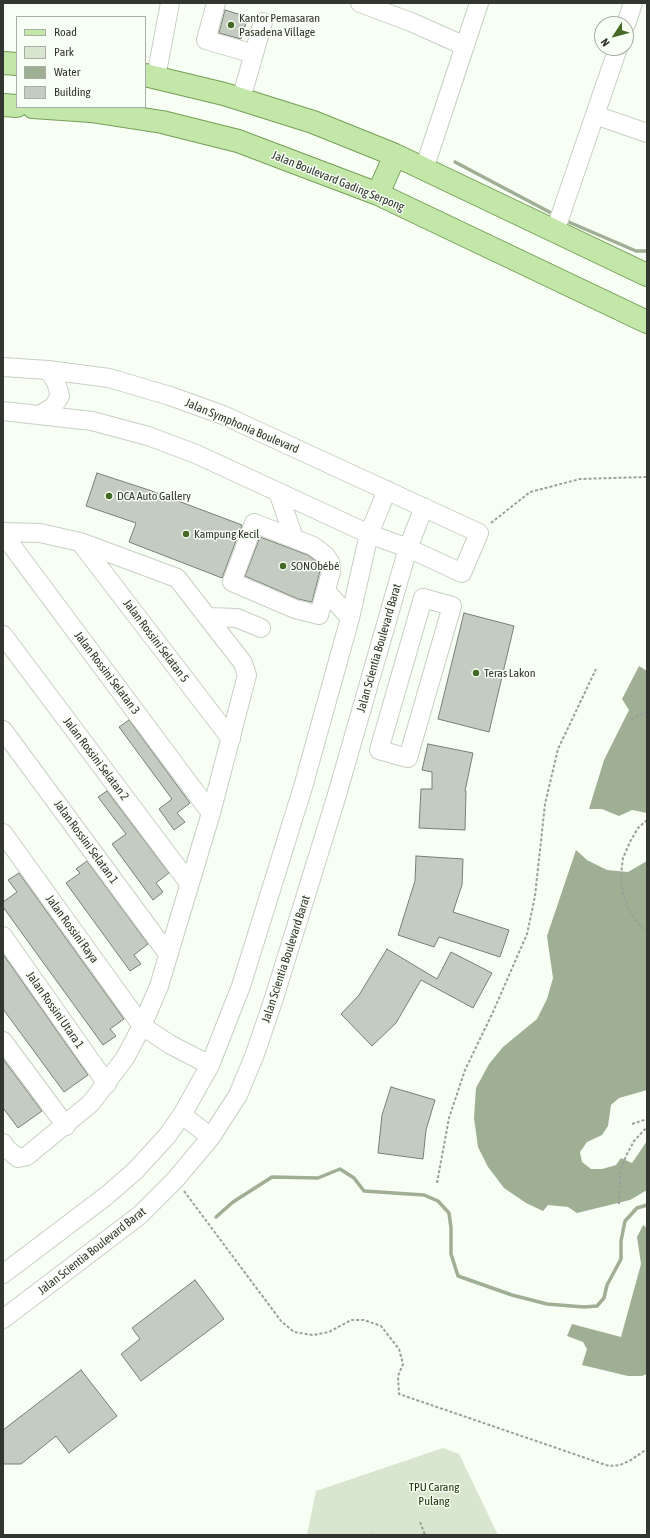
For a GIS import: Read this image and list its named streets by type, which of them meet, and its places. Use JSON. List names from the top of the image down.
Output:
{
  "streets": {
    "main road": ["Jalan Boulevard Gading Serpong"],
    "street": [
      "Jalan Symphonia Boulevard",
      "Jalan Rossini Selatan 5",
      "Jalan Scientia Boulevard Barat",
      "Jalan Rossini Selatan 3",
      "Jalan Rossini Selatan 2",
      "Jalan Rossini Selatan 1",
      "Jalan Rossini Raya",
      "Jalan Rossini Utara 1"
    ]
  },
  "crossings": [
    ["Jalan Symphonia Boulevard", "Jalan Scientia Boulevard Barat"]
  ],
  "parks": ["TPU Carang Pulang"],
  "places": [
    "Kantor Pemasaran Pasadena Village",
    "DCA Auto Gallery",
    "Kampung Kecil",
    "SONObébé",
    "Teras Lakon"
  ],
  "legend": [
    "Road",
    "Park",
    "Water",
    "Building"
  ],
  "north": "bottom left"
}
